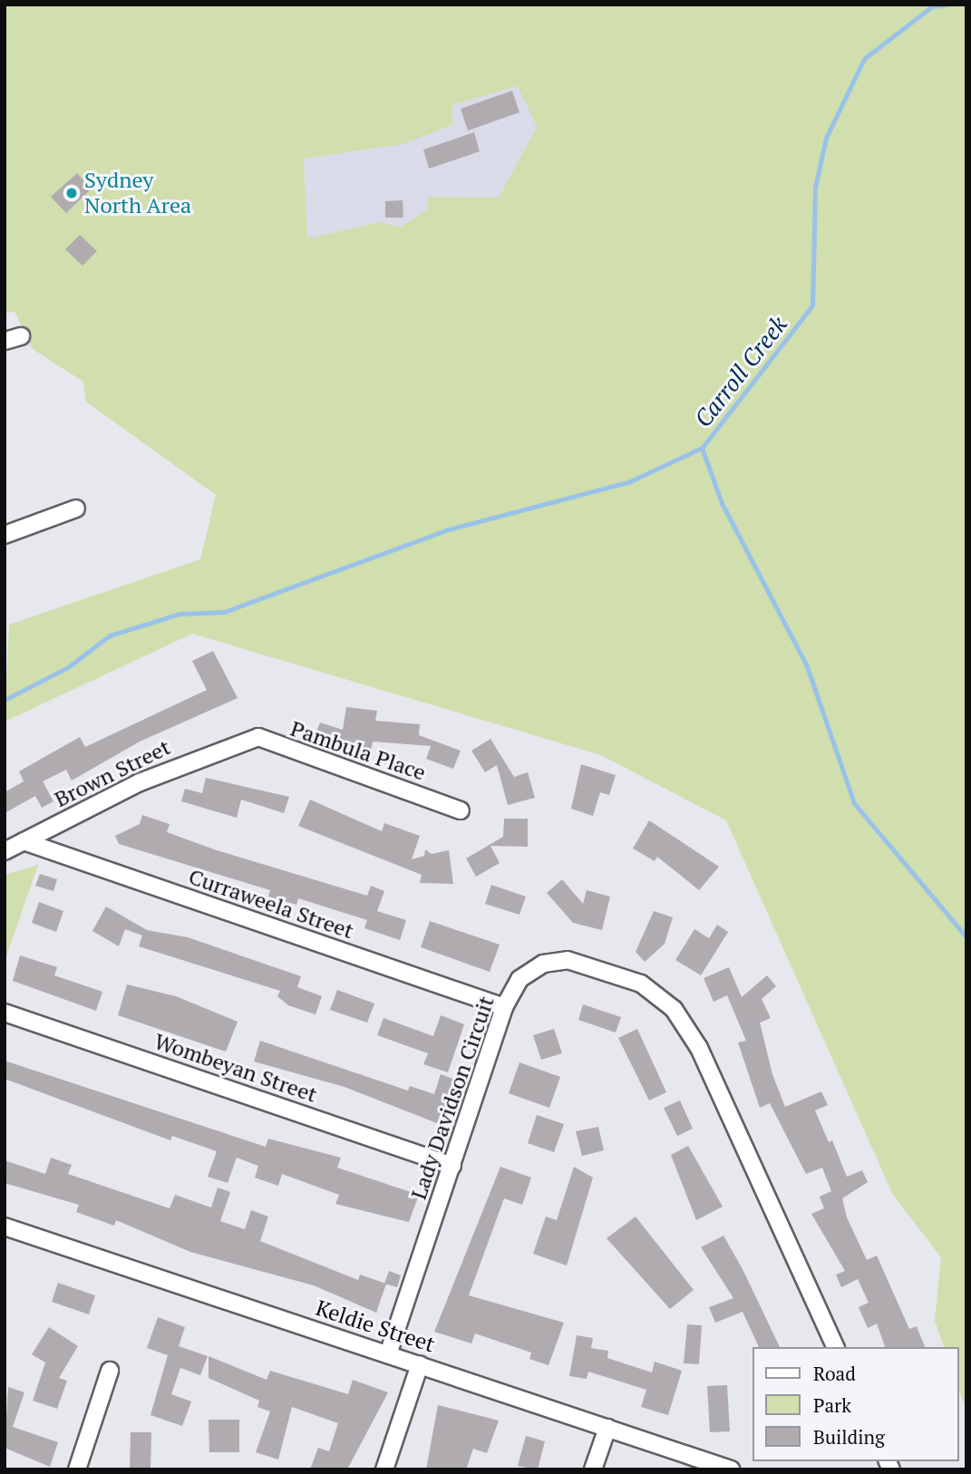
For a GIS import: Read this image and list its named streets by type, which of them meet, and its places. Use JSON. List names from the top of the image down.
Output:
{
  "streets": {
    "street": [
      "Pambula Place",
      "Brown Street",
      "Curraweela Street",
      "Wombeyan Street",
      "Lady Davidson Circuit",
      "Keldie Street"
    ]
  },
  "crossings": [
    ["Pambula Place", "Brown Street"],
    ["Brown Street", "Curraweela Street"],
    ["Curraweela Street", "Lady Davidson Circuit"],
    ["Wombeyan Street", "Lady Davidson Circuit"],
    ["Lady Davidson Circuit", "Keldie Street"]
  ],
  "water": ["Carroll Creek"],
  "places": ["Sydney North Area"],
  "legend": ["Road", "Park", "Building"]
}
